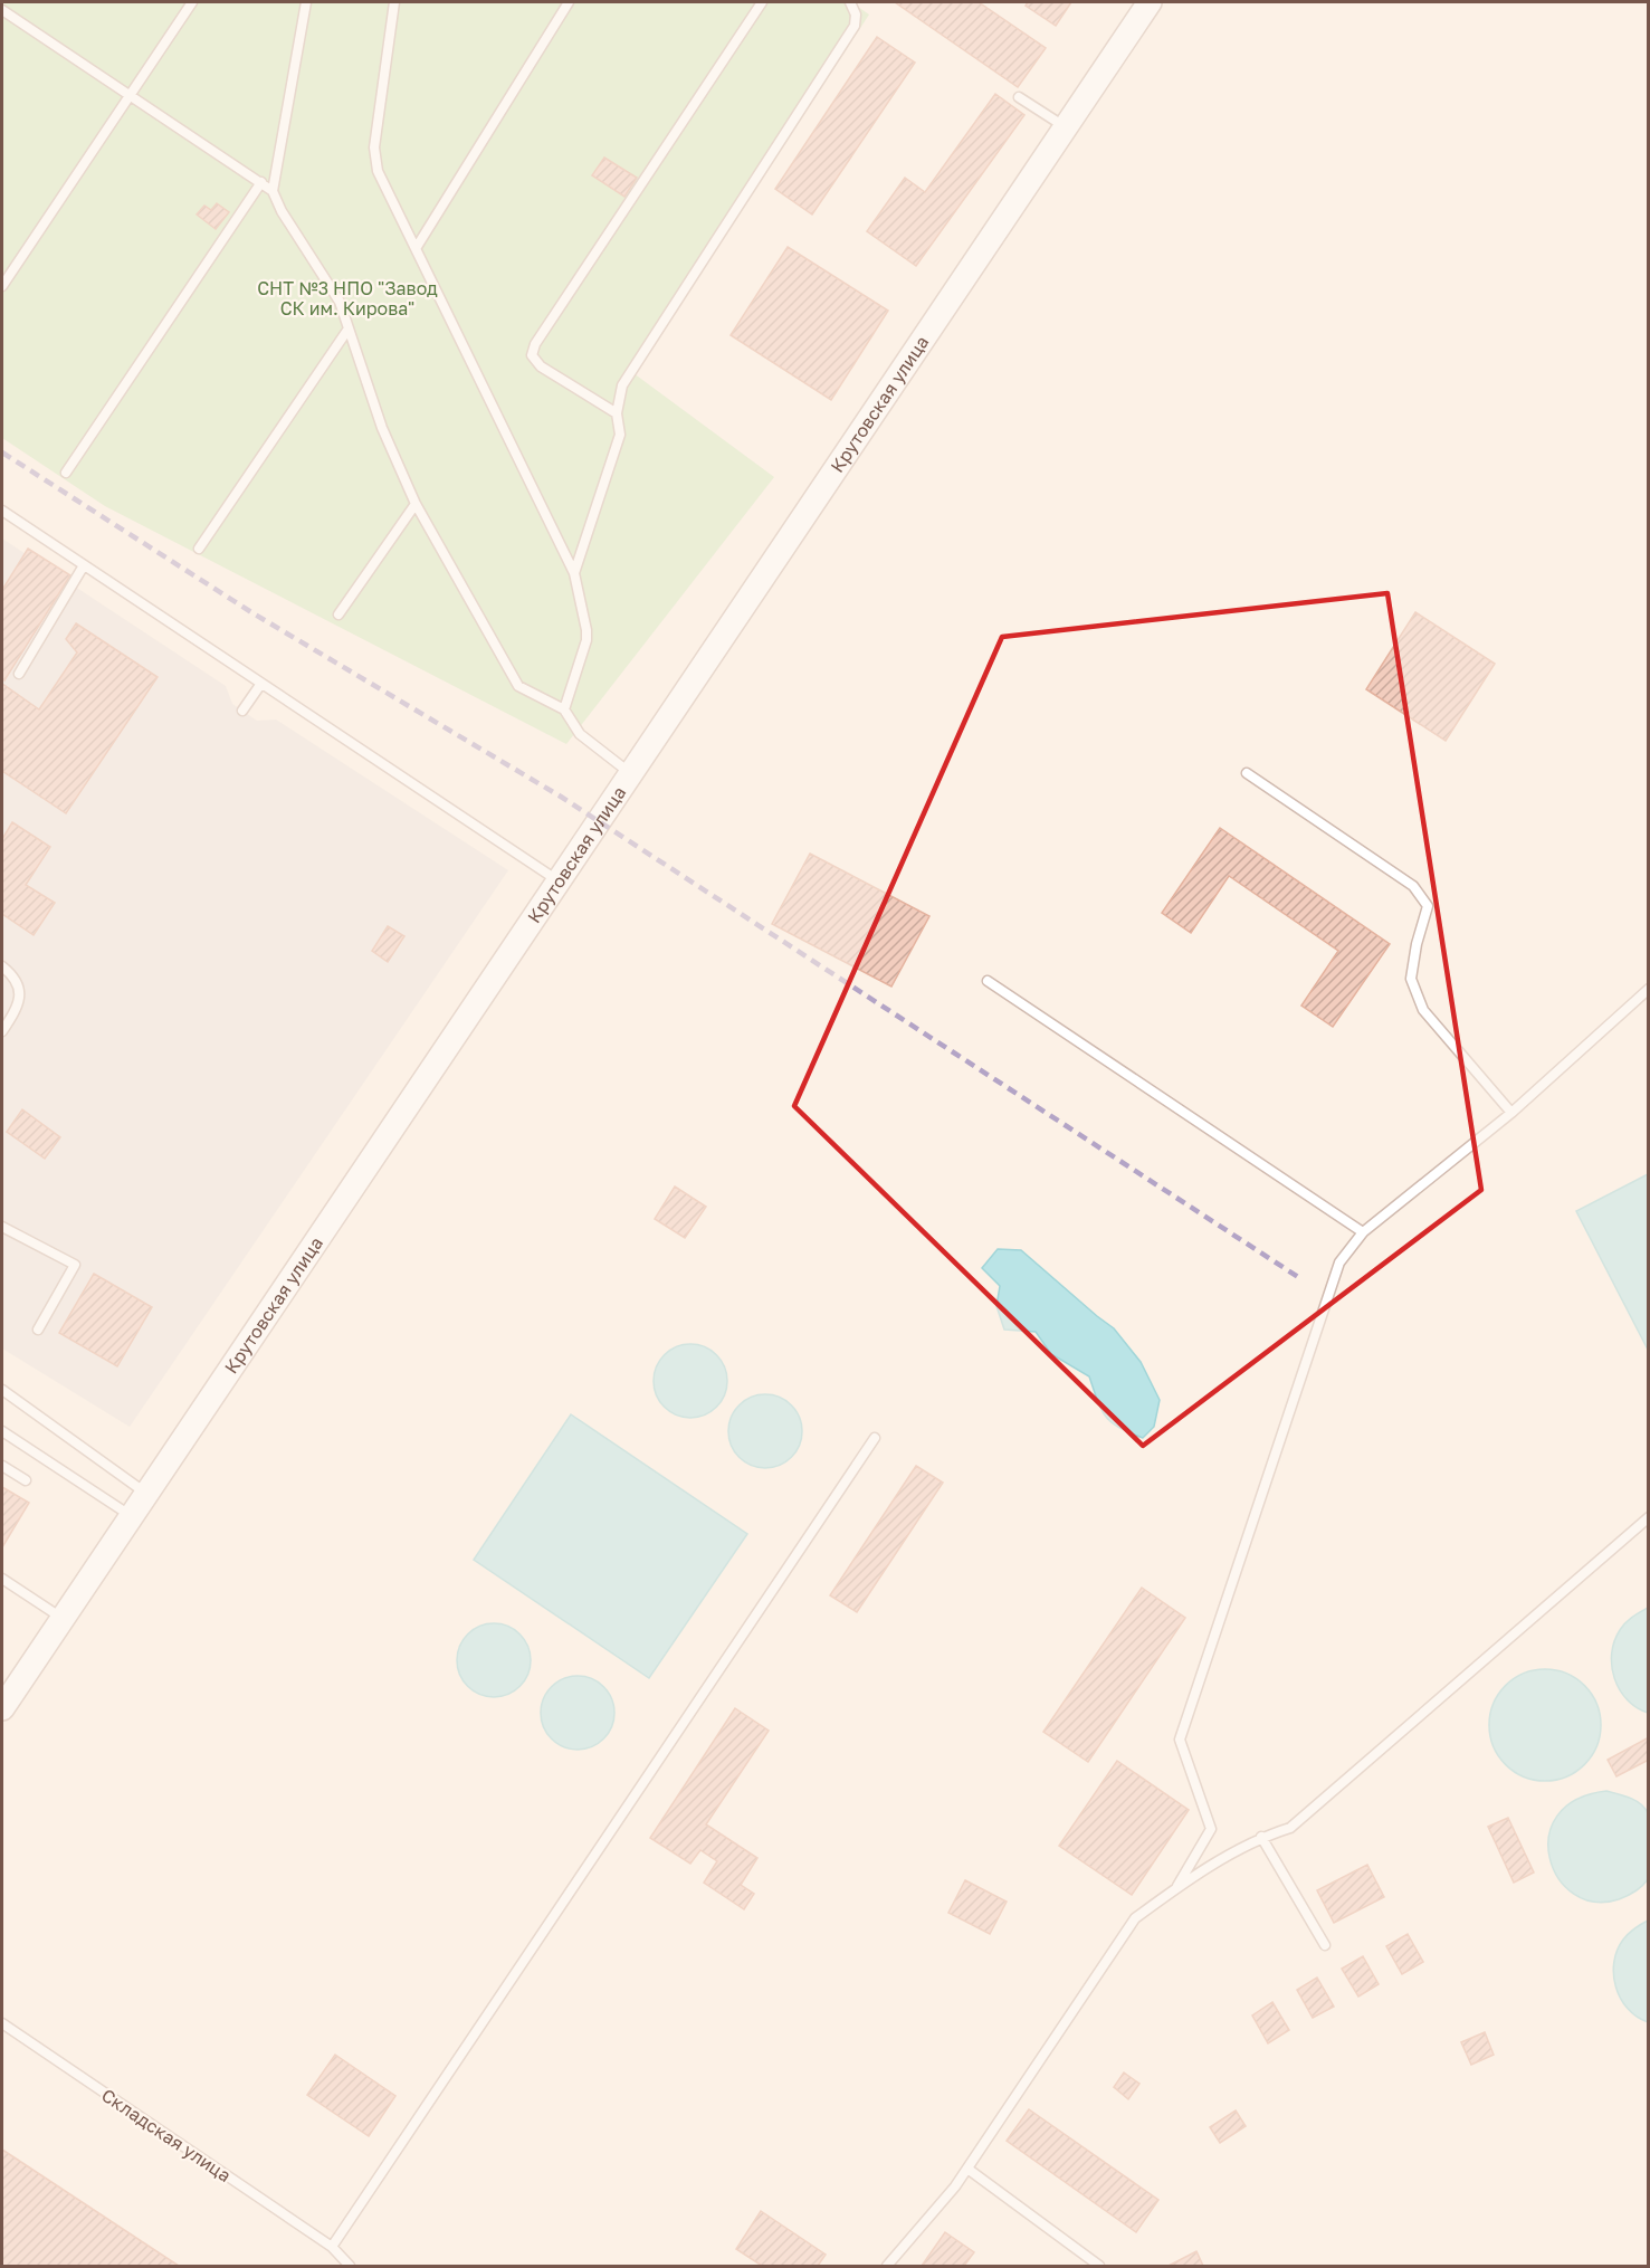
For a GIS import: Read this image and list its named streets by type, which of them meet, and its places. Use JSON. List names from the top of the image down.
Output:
{
  "streets": {
    "street": ["Крутовская улица"],
    "lane": ["Складская улица"]
  },
  "parks": ["СНТ №3 НПО \"Завод СК им. Кирова\""]
}
